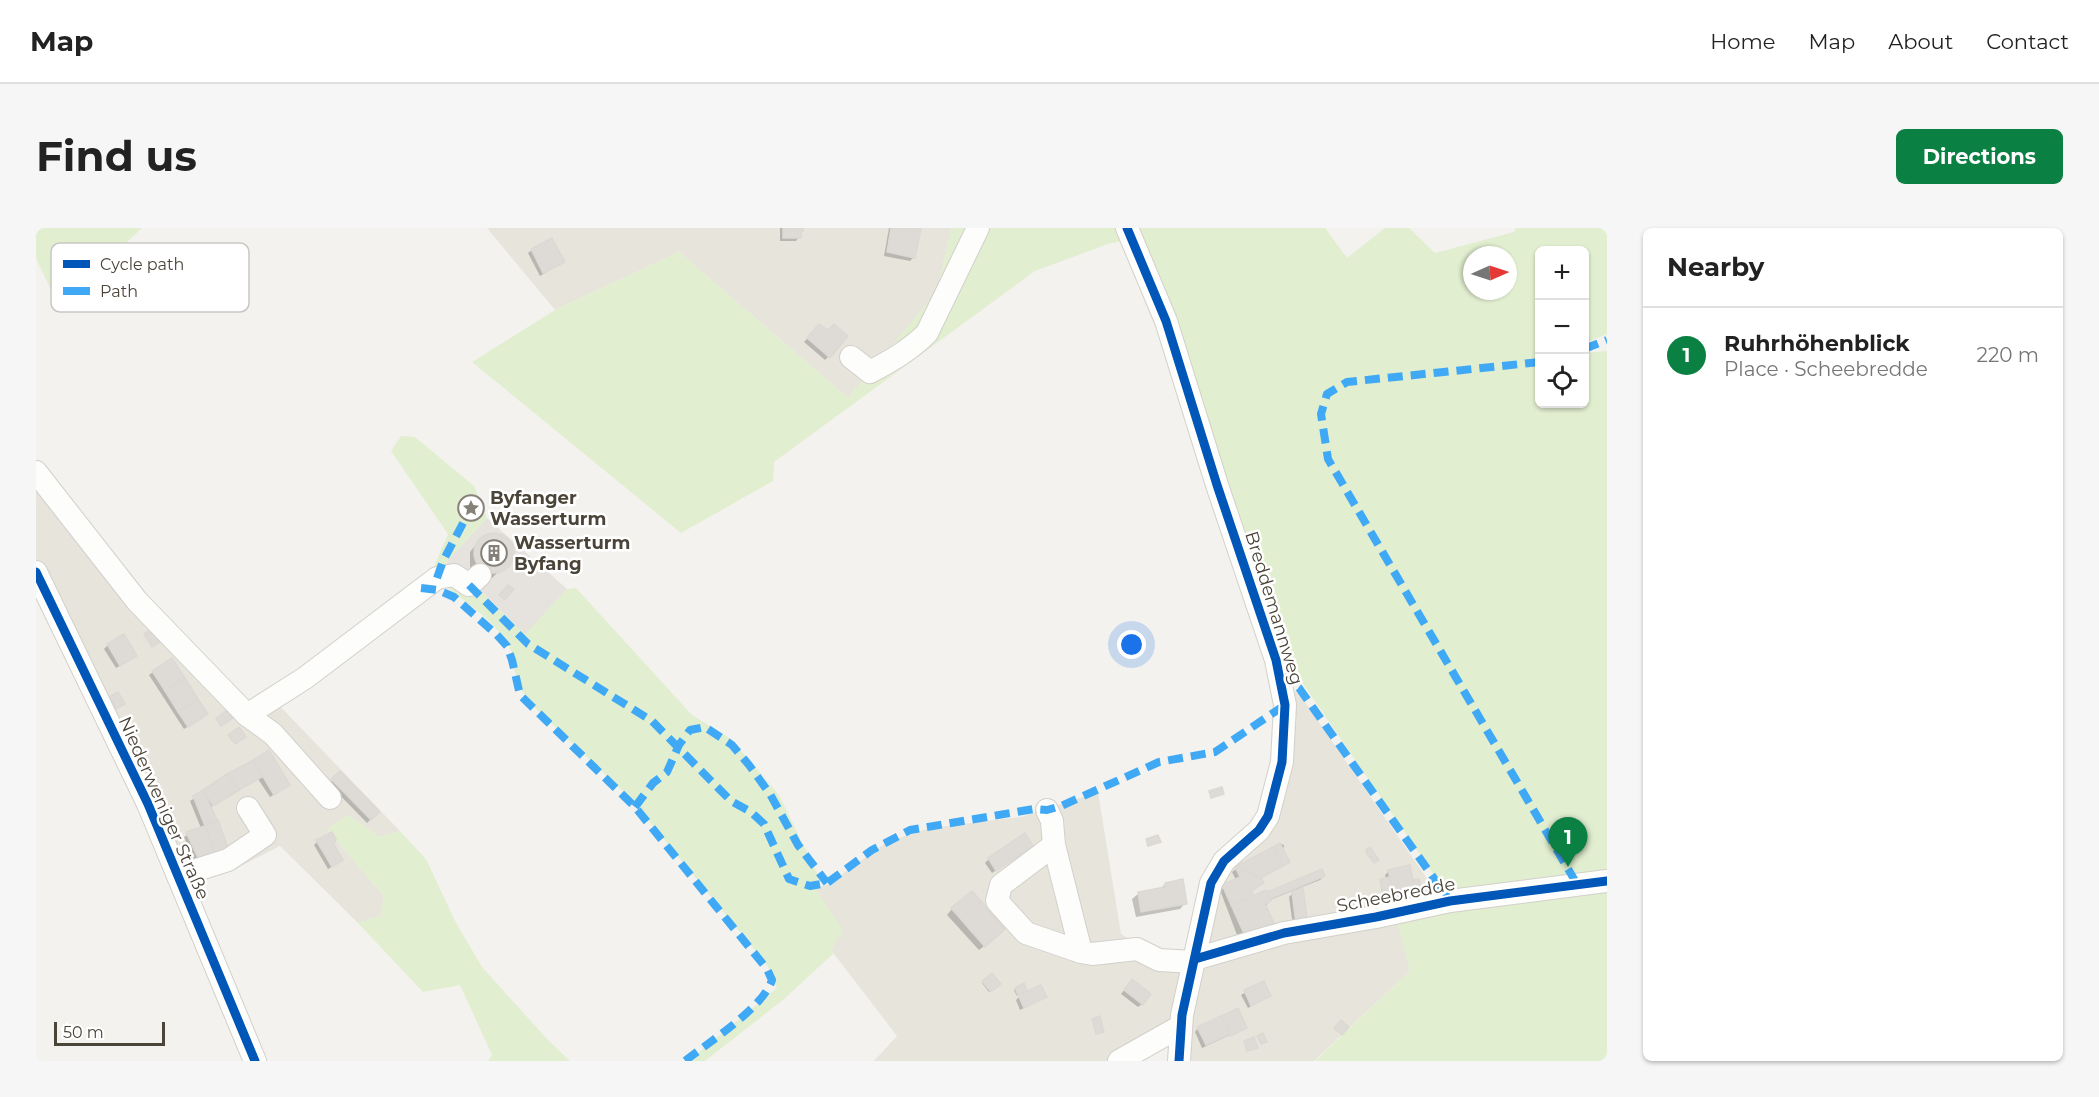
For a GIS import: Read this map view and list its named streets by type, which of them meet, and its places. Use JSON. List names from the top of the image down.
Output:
{
  "streets": {
    "street": ["Breddemannweg", "Niederweniger Straße", "Scheebredde"]
  },
  "crossings": [
    ["Breddemannweg", "Scheebredde"]
  ],
  "places": {
    "place": ["Byfanger Wasserturm"],
    "building": ["Wasserturm Byfang"]
  },
  "legend": ["Cycle path", "Path"],
  "scale_bar": "50 m",
  "north": "right",
  "page": {
    "header": "Map",
    "nav": [
      "Home",
      "Map",
      "About",
      "Contact"
    ],
    "buttons": "Directions",
    "title": "Find us",
    "heading": "Nearby",
    "map_buttons": ["+", "−"],
    "list": [
      {
        "mark": "1",
        "name": "Ruhrhöhenblick",
        "note": "Place · Scheebredde",
        "value": "220 m"
      }
    ],
    "pins": "1",
    "scale": "50 m"
  }
}
